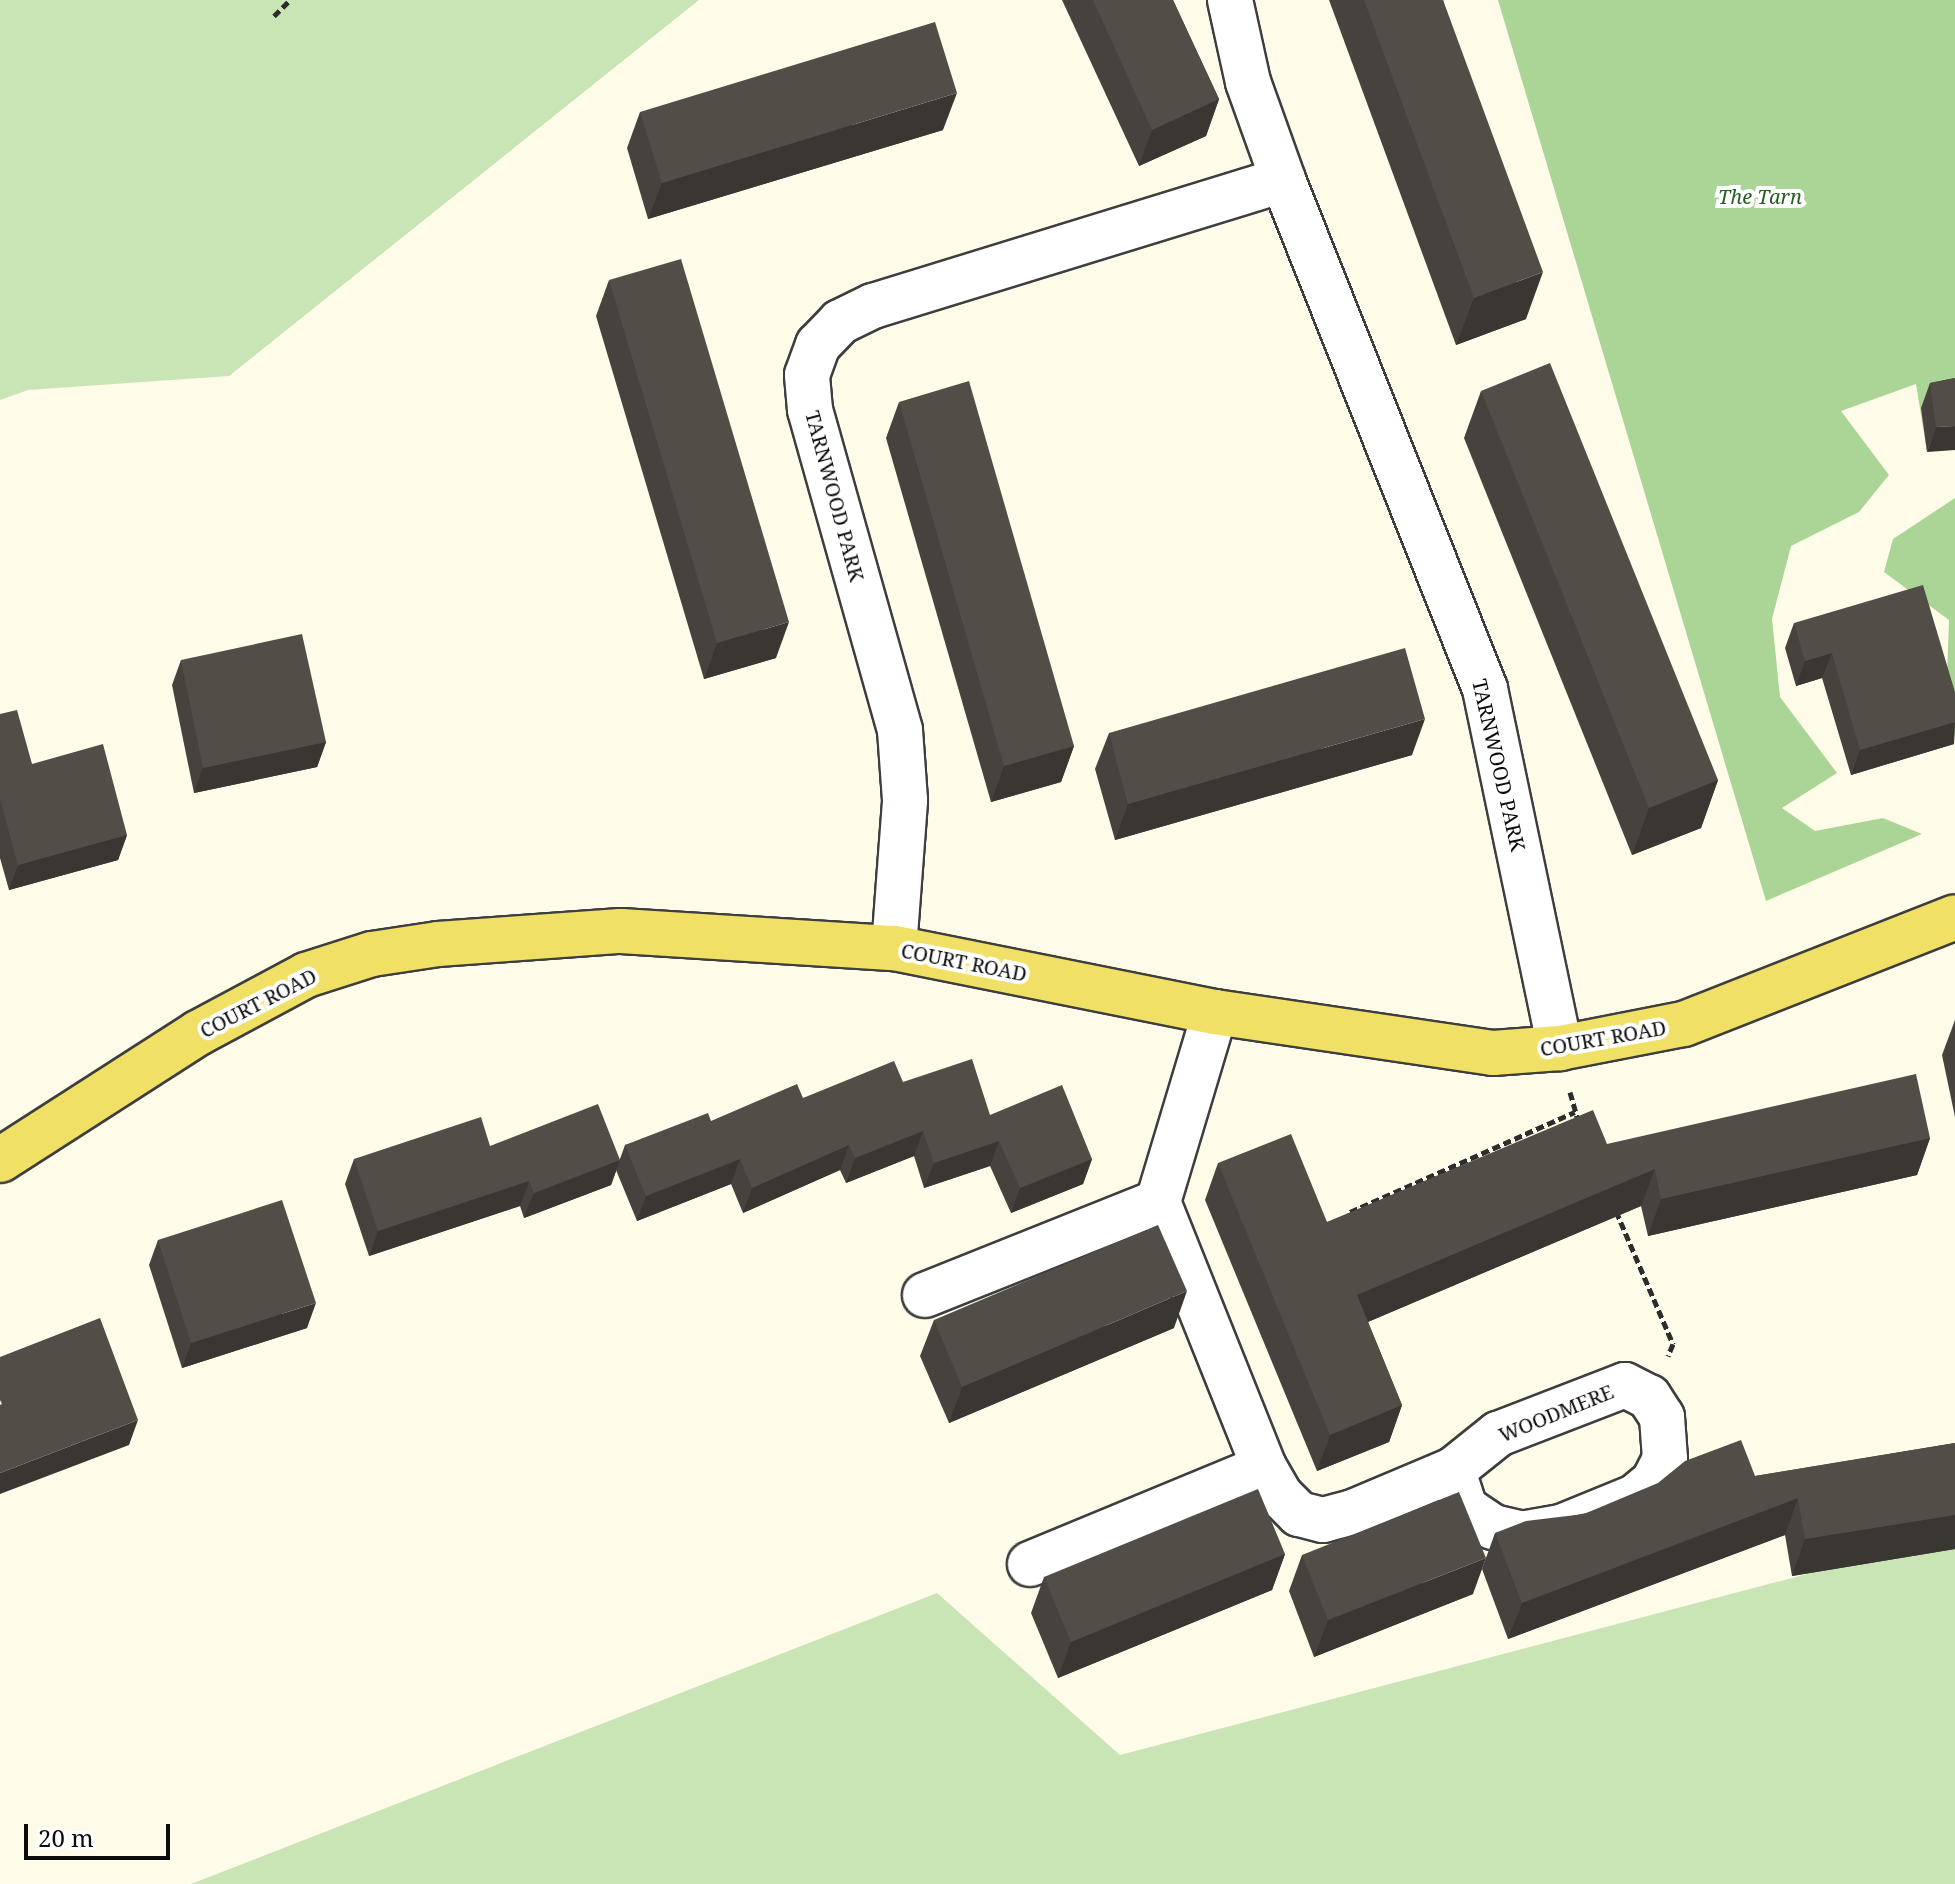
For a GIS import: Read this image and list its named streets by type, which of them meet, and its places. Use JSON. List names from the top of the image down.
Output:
{
  "streets": {
    "main road": ["COURT ROAD"],
    "street": ["TARNWOOD PARK", "WOODMERE"]
  },
  "crossings": [
    ["TARNWOOD PARK", "COURT ROAD"]
  ],
  "parks": ["The Tarn"],
  "scale_bar": "20 m"
}
